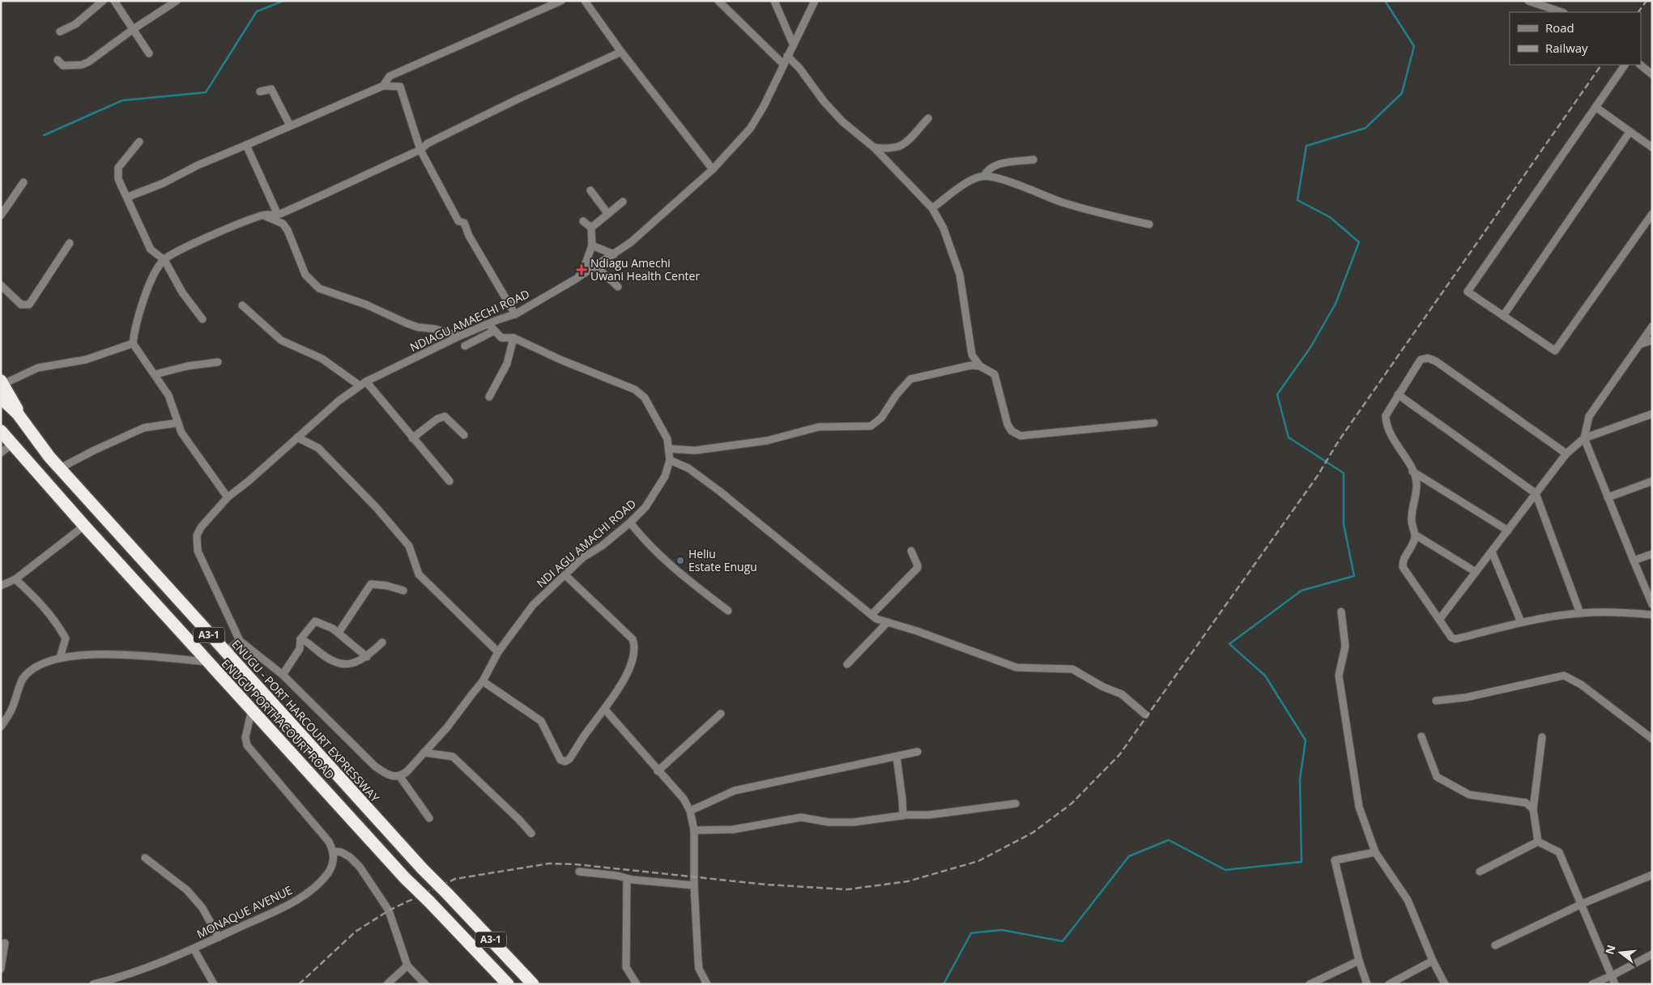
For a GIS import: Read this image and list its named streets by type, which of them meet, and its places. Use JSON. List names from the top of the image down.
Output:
{
  "streets": {
    "highway": ["A3-1", "ENUGU PORTHACOURT ROAD", "ENUGU - PORT HARCOURT EXPRESSWAY"],
    "street": ["NDIAGU AMAECHI ROAD", "NDI AGU AMACHI ROAD", "MONAQUE AVENUE"]
  },
  "crossings": [
    ["NDIAGU AMAECHI ROAD", "NDI AGU AMACHI ROAD"]
  ],
  "places": {
    "health": ["Ndiagu Amechi Uwani Health Center"],
    "other": ["Heliu Estate Enugu"]
  },
  "legend": ["Road", "Railway"],
  "north": "left"
}
